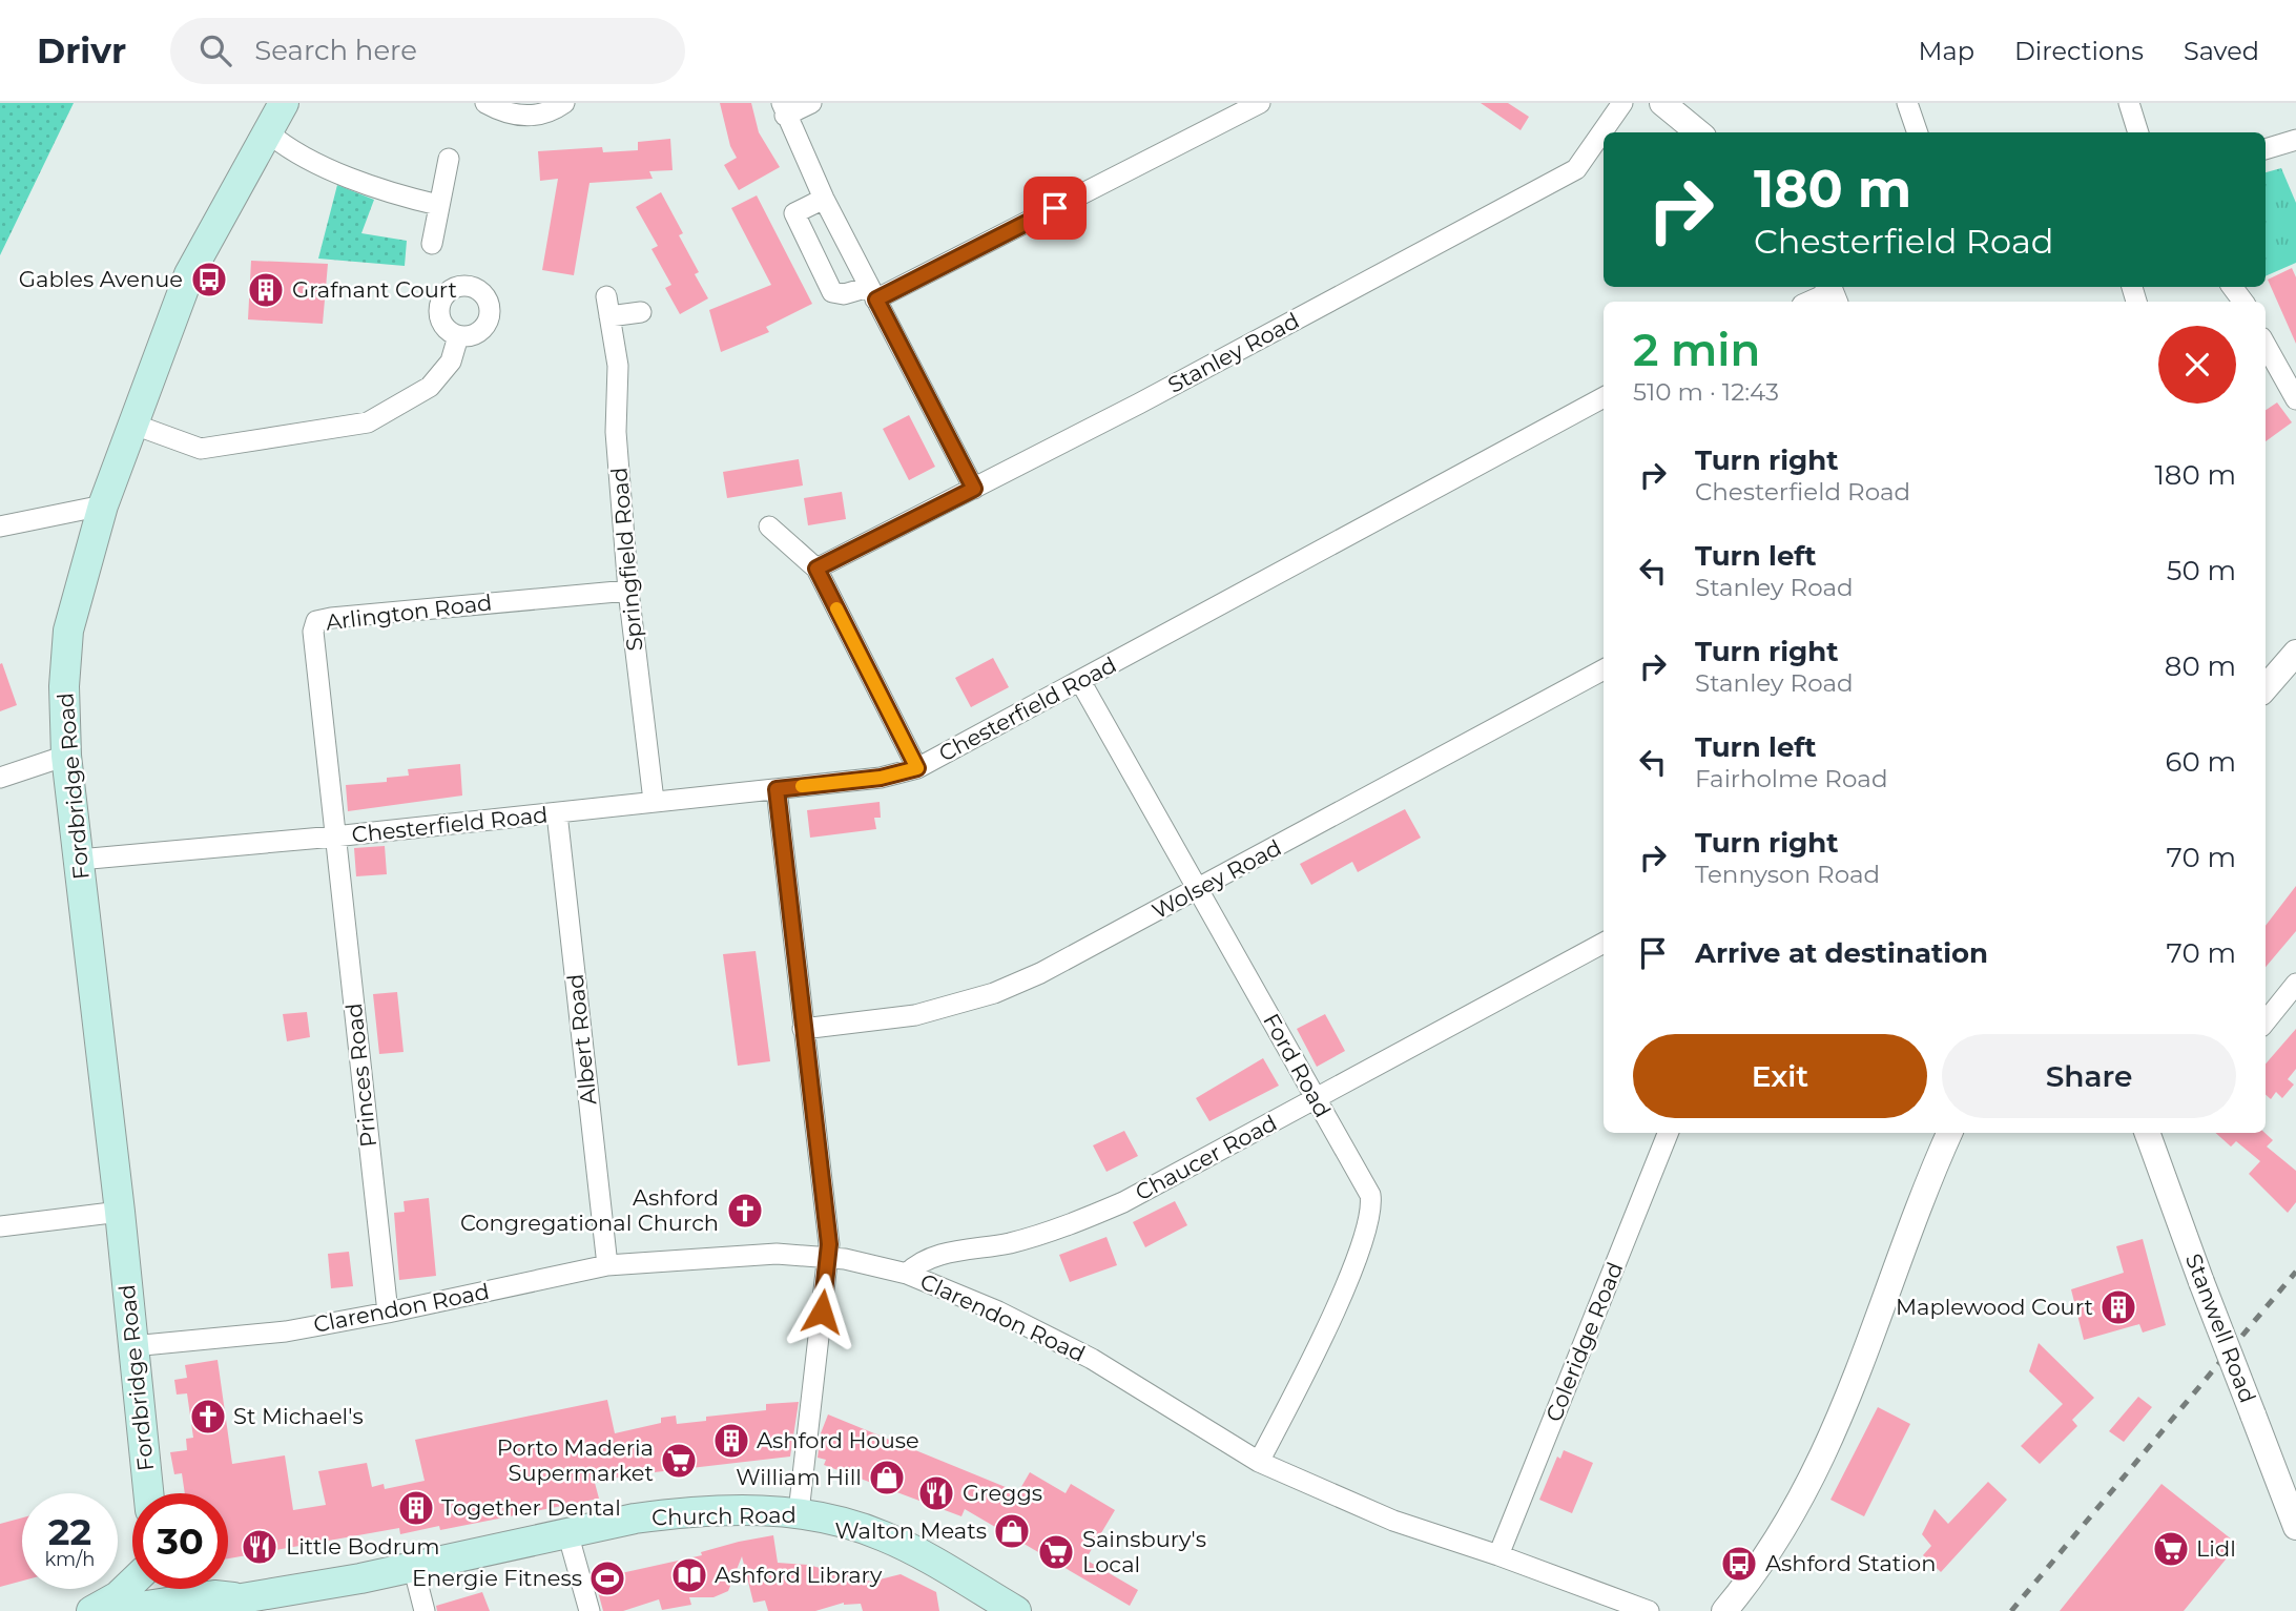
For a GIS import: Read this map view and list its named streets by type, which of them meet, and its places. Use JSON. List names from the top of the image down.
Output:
{
  "streets": {
    "main road": ["Fordbridge Road", "Church Road"],
    "street": [
      "Stanley Road",
      "Springfield Road",
      "Arlington Road",
      "Chesterfield Road",
      "Wolsey Road",
      "Albert Road",
      "Ford Road",
      "Princes Road",
      "Chaucer Road",
      "Clarendon Road",
      "Stanwell Road",
      "Coleridge Road"
    ]
  },
  "crossings": [
    ["Springfield Road", "Arlington Road"],
    ["Springfield Road", "Chesterfield Road"],
    ["Arlington Road", "Chesterfield Road"],
    ["Arlington Road", "Princes Road"],
    ["Chesterfield Road", "Fordbridge Road"],
    ["Chesterfield Road", "Albert Road"],
    ["Chesterfield Road", "Ford Road"],
    ["Chesterfield Road", "Princes Road"],
    ["Fordbridge Road", "Clarendon Road"],
    ["Wolsey Road", "Ford Road"],
    ["Albert Road", "Clarendon Road"],
    ["Ford Road", "Chaucer Road"],
    ["Ford Road", "Clarendon Road"],
    ["Princes Road", "Clarendon Road"],
    ["Chaucer Road", "Clarendon Road"],
    ["Clarendon Road", "Coleridge Road"]
  ],
  "places": {
    "bus stop": ["Gables Avenue", "Ashford Station"],
    "building": [
      "Grafnant Court",
      "Maplewood Court",
      "Ashford House",
      "Together Dental"
    ],
    "church": ["Ashford Congregational Church", "St Michael's"],
    "supermarket": ["Porto Maderia Supermarket", "Lidl", "Sainsbury's Local"],
    "shop": ["William Hill", "Walton Meats"],
    "restaurant": ["Greggs", "Little Bodrum"],
    "library": ["Ashford Library"],
    "sports": ["Energie Fitness"]
  },
  "page": {
    "header": "Drivr",
    "search": "Search here",
    "nav": ["Map", "Directions", "Saved"],
    "turn": ["180 m", "Chesterfield Road"],
    "heading": ["2 min", "510 m · 12:43"],
    "list": [
      {
        "name": "Turn right",
        "note": "Chesterfield Road",
        "value": "180 m"
      },
      {
        "name": "Turn left",
        "note": "Stanley Road",
        "value": "50 m"
      },
      {
        "name": "Turn right",
        "note": "Stanley Road",
        "value": "80 m"
      },
      {
        "name": "Turn left",
        "note": "Fairholme Road",
        "value": "60 m"
      },
      {
        "name": "Turn right",
        "note": "Tennyson Road",
        "value": "70 m"
      },
      {
        "name": "Arrive at destination",
        "value": "70 m"
      }
    ],
    "buttons": ["Exit", "Share"],
    "speed": "22 km/h",
    "limit": "30"
  }
}
